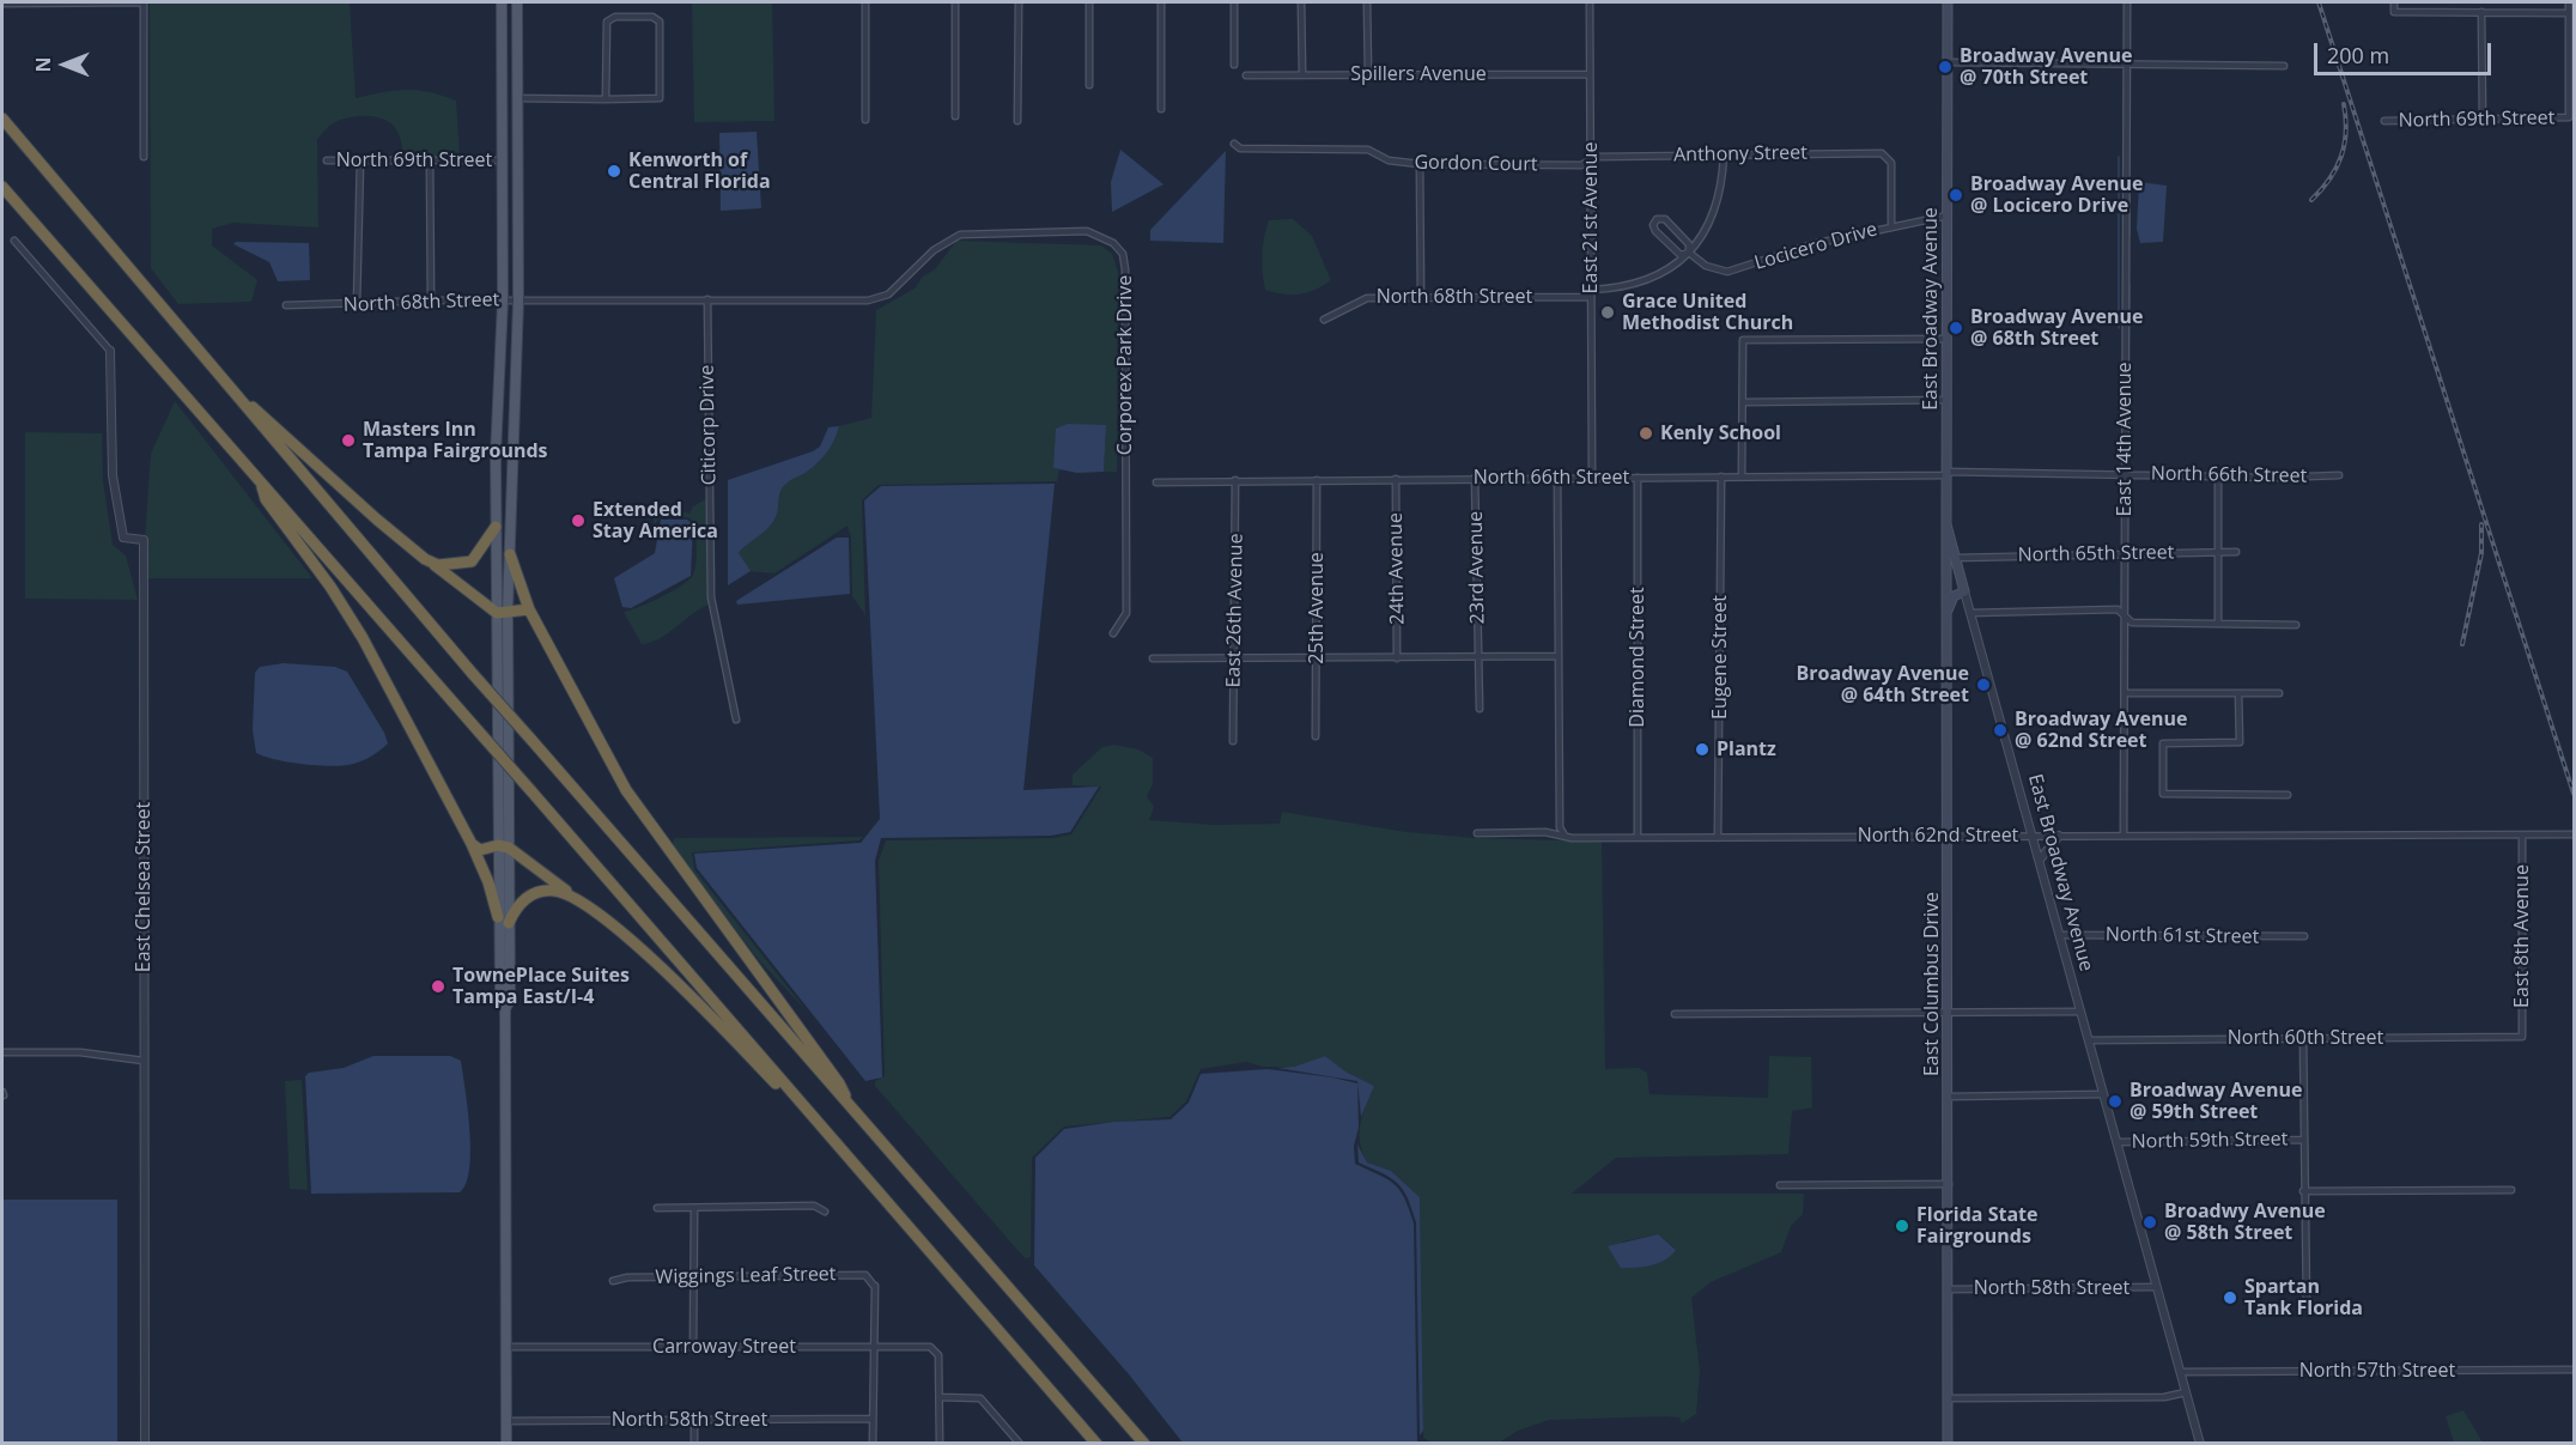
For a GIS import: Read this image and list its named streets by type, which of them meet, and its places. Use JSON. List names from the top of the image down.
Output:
{
  "streets": {
    "main road": ["East Broadway Avenue", "East Columbus Drive"],
    "street": [
      "Spillers Avenue",
      "North 69th Street",
      "Anthony Street",
      "Gordon Court",
      "East 21st Avenue",
      "Locicero Drive",
      "North 68th Street",
      "Corporex Park Drive",
      "Citicorp Drive",
      "East 14th Avenue",
      "North 66th Street",
      "North 65th Street",
      "23rd Avenue",
      "24th Avenue",
      "25th Avenue",
      "East 26th Avenue",
      "Diamond Street",
      "Eugene Street",
      "North 62nd Street",
      "East Chelsea Street",
      "North 61st Street",
      "East 8th Avenue",
      "North 60th Street",
      "North 59th Street",
      "Wiggings Leaf Street",
      "North 58th Street",
      "Carroway Street",
      "North 57th Street"
    ]
  },
  "crossings": [
    ["Spillers Avenue", "East 21st Avenue"],
    ["Anthony Street", "Gordon Court"],
    ["Anthony Street", "East 21st Avenue"],
    ["Anthony Street", "Locicero Drive"],
    ["Anthony Street", "North 68th Street"],
    ["Gordon Court", "East 21st Avenue"],
    ["East 21st Avenue", "North 68th Street"],
    ["East 21st Avenue", "North 66th Street"],
    ["Locicero Drive", "North 68th Street"],
    ["Locicero Drive", "East Broadway Avenue"],
    ["North 68th Street", "Corporex Park Drive"],
    ["East Broadway Avenue", "North 66th Street"],
    ["East Broadway Avenue", "North 65th Street"],
    ["East Broadway Avenue", "North 62nd Street"],
    ["East Broadway Avenue", "North 61st Street"],
    ["East Broadway Avenue", "East Columbus Drive"],
    ["East Broadway Avenue", "North 60th Street"],
    ["East Broadway Avenue", "North 59th Street"],
    ["East Broadway Avenue", "North 58th Street"],
    ["East Broadway Avenue", "North 57th Street"],
    ["Corporex Park Drive", "Citicorp Drive"],
    ["East 14th Avenue", "North 66th Street"],
    ["East 14th Avenue", "North 65th Street"],
    ["East 14th Avenue", "North 62nd Street"],
    ["North 66th Street", "23rd Avenue"],
    ["North 66th Street", "24th Avenue"],
    ["North 66th Street", "25th Avenue"],
    ["North 66th Street", "East 26th Avenue"],
    ["North 66th Street", "Diamond Street"],
    ["North 66th Street", "Eugene Street"],
    ["Diamond Street", "North 62nd Street"],
    ["Eugene Street", "North 62nd Street"],
    ["North 62nd Street", "East 8th Avenue"],
    ["North 62nd Street", "East Columbus Drive"],
    ["East 8th Avenue", "North 60th Street"],
    ["East Columbus Drive", "North 58th Street"],
    ["Wiggings Leaf Street", "Carroway Street"]
  ],
  "places": [
    "Broadway Avenue @ 70th Street",
    "Kenworth of Central Florida",
    "Broadway Avenue @ Locicero Drive",
    "Grace United Methodist Church",
    "Broadway Avenue @ 68th Street",
    "Kenly School",
    "Masters Inn Tampa Fairgrounds",
    "Extended Stay America",
    "Broadway Avenue @ 64th Street",
    "Broadway Avenue @ 62nd Street",
    "Plantz",
    "TownePlace Suites Tampa East/I-4",
    "Broadway Avenue @ 59th Street",
    "Broadwy Avenue @ 58th Street",
    "Florida State Fairgrounds",
    "Spartan Tank Florida"
  ],
  "scale_bar": "200 m",
  "north": "left"
}
